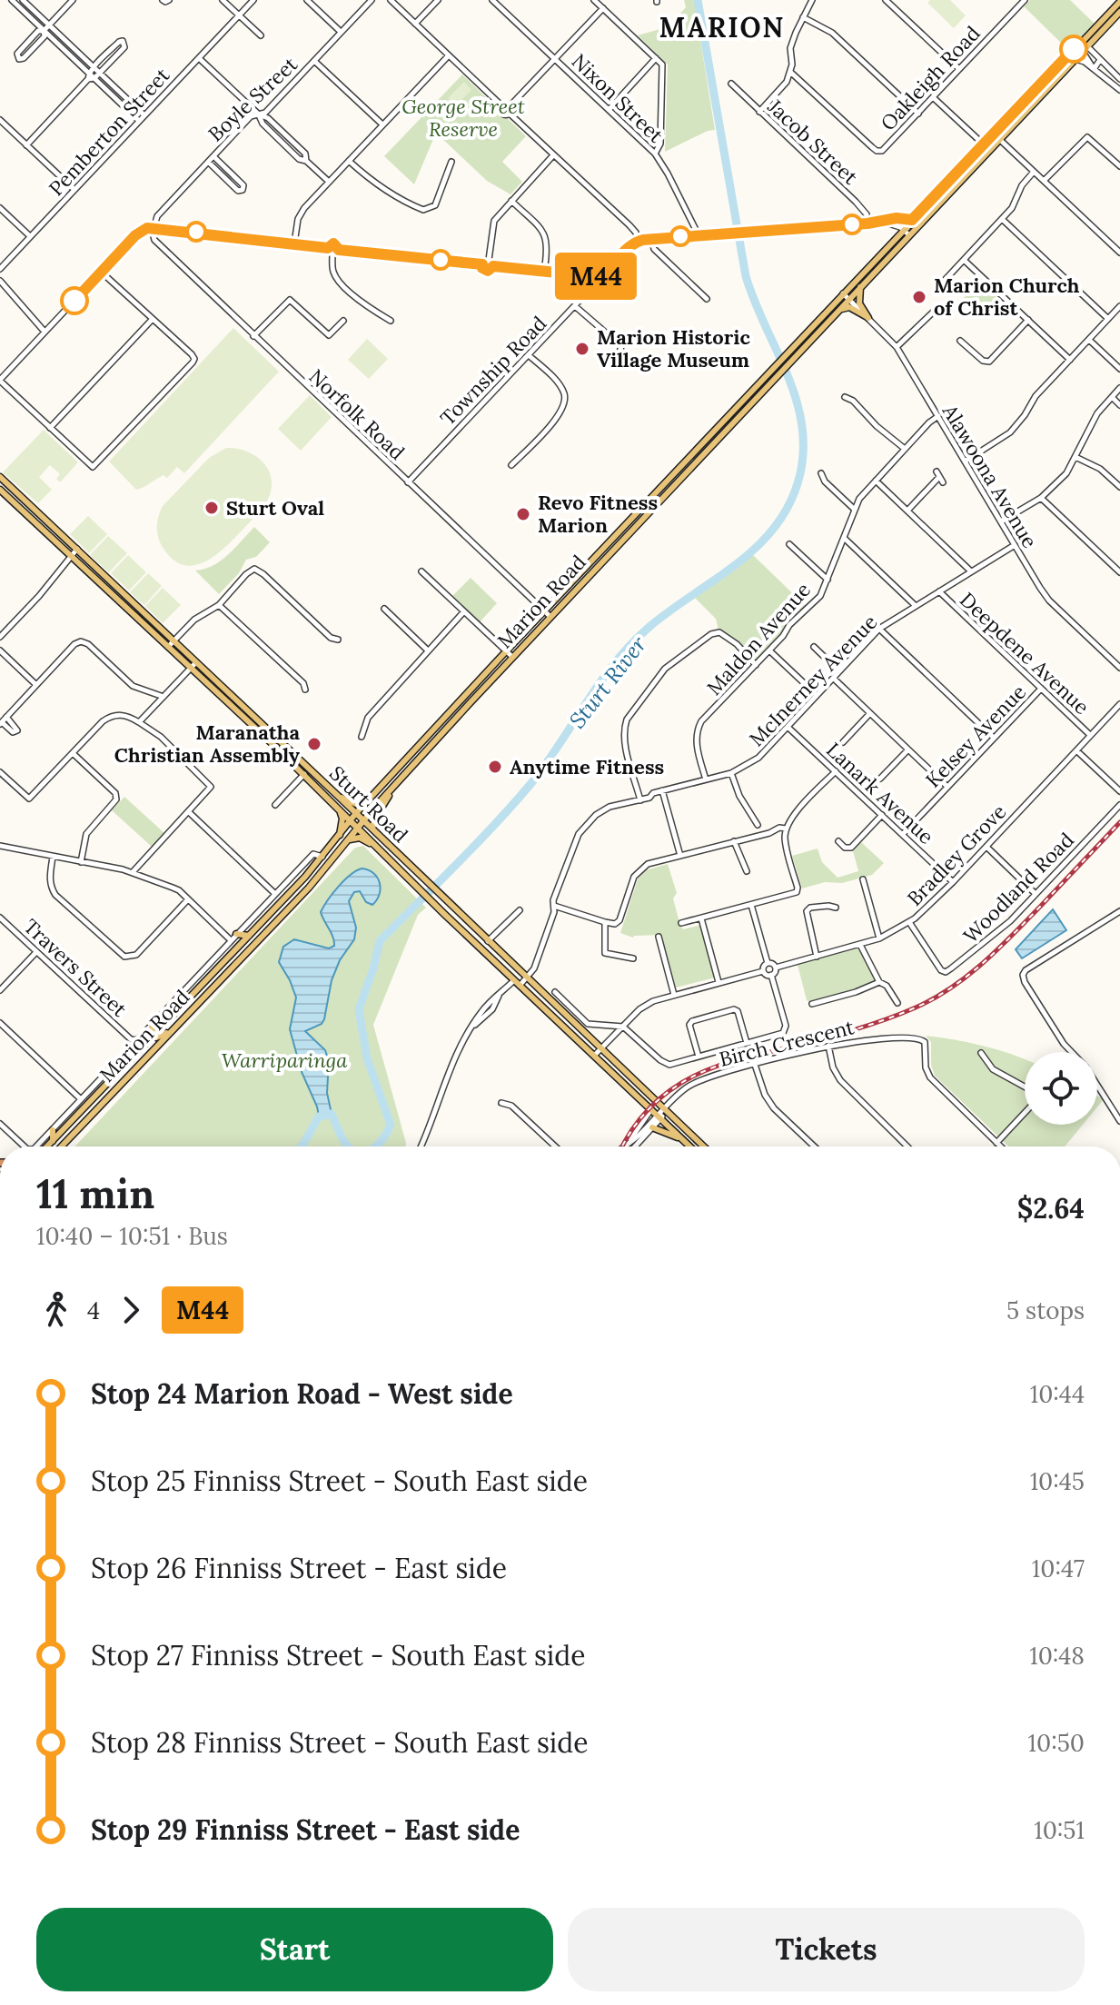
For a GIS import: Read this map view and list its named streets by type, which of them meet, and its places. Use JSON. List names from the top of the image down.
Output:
{
  "streets": {
    "main road": ["Marion Road", "Sturt Road"],
    "street": [
      "Oakleigh Road",
      "Nixon Street",
      "Boyle Street",
      "Pemberton Street",
      "Jacob Street",
      "Township Road",
      "Norfolk Road",
      "Alawoona Avenue",
      "Maldon Avenue",
      "Deepdene Avenue",
      "McInerney Avenue",
      "Kelsey Avenue",
      "Lanark Avenue",
      "Bradley Grove",
      "Woodland Road",
      "Travers Street",
      "Birch Crescent"
    ]
  },
  "crossings": [
    ["Boyle Street", "Norfolk Road"],
    ["Township Road", "Norfolk Road"],
    ["Norfolk Road", "Marion Road"],
    ["Alawoona Avenue", "Marion Road"],
    ["Alawoona Avenue", "Maldon Avenue"],
    ["Alawoona Avenue", "McInerney Avenue"],
    ["Marion Road", "Sturt Road"],
    ["Marion Road", "Travers Street"],
    ["Maldon Avenue", "McInerney Avenue"],
    ["Deepdene Avenue", "McInerney Avenue"],
    ["Deepdene Avenue", "Kelsey Avenue"],
    ["Deepdene Avenue", "Bradley Grove"],
    ["McInerney Avenue", "Lanark Avenue"],
    ["McInerney Avenue", "Sturt Road"],
    ["Kelsey Avenue", "Lanark Avenue"],
    ["Lanark Avenue", "Bradley Grove"],
    ["Sturt Road", "Birch Crescent"],
    ["Bradley Grove", "Woodland Road"]
  ],
  "districts": ["MARION"],
  "water": ["Sturt River"],
  "parks": ["George Street Reserve", "Warriparinga"],
  "places": [
    "Marion Church of Christ",
    "Marion Historic Village Museum",
    "Sturt Oval",
    "Revo Fitness Marion",
    "Maranatha Christian Assembly",
    "Anytime Fitness"
  ],
  "lines": ["bus line M44"],
  "page": {
    "on_map": "M44",
    "heading": ["11 min", "10:40 – 10:51 · Bus", "$2.64"],
    "legs": ["4", "M44", "5 stops"],
    "list": [
      {
        "name": "Stop 24 Marion Road - West side",
        "value": "10:44"
      },
      {
        "name": "Stop 25 Finniss Street - South East side",
        "value": "10:45"
      },
      {
        "name": "Stop 26 Finniss Street - East side",
        "value": "10:47"
      },
      {
        "name": "Stop 27 Finniss Street - South East side",
        "value": "10:48"
      },
      {
        "name": "Stop 28 Finniss Street - South East side",
        "value": "10:50"
      },
      {
        "name": "Stop 29 Finniss Street - East side",
        "value": "10:51"
      }
    ],
    "buttons": ["Start", "Tickets"]
  }
}
